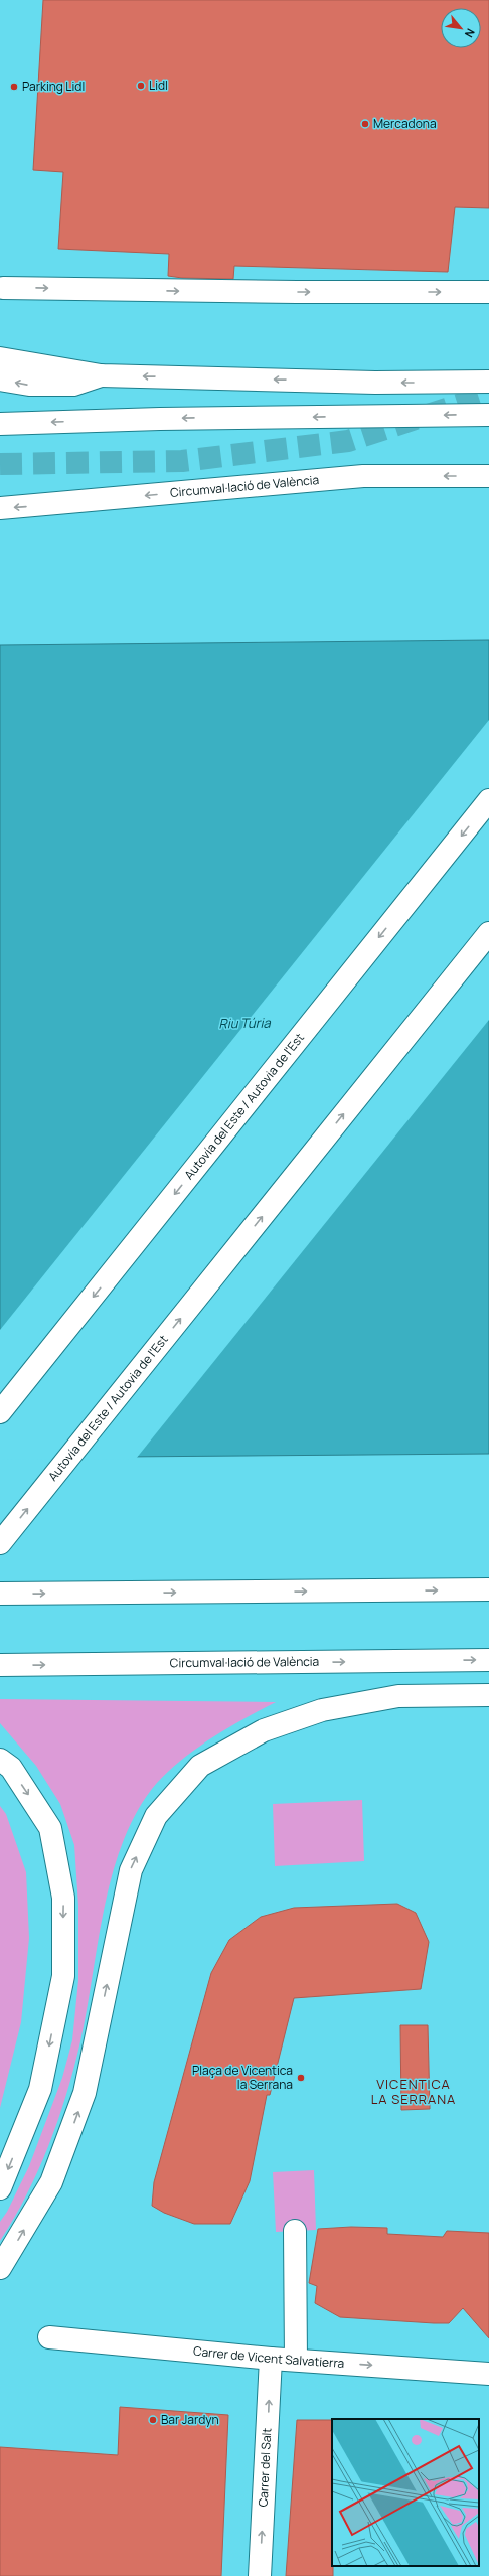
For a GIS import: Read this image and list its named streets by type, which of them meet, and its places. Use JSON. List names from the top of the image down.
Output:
{
  "streets": {
    "main road": [
      "Circumval·lació de València",
      "Autovía del Este / Autovia de l'Est",
      "Carrer de Vicent Salvatierra",
      "Carrer del Salt"
    ]
  },
  "crossings": [
    ["Carrer de Vicent Salvatierra", "Carrer del Salt"]
  ],
  "one_way": ["Carrer de Vicent Salvatierra", "Carrer del Salt"],
  "districts": ["VICENTICA LA SERRANA"],
  "water": ["Riu Túria"],
  "places": [
    "Lidl",
    "Parking Lidl",
    "Mercadona",
    "Plaça de Vicentica la Serrana",
    "Bar Jardyn"
  ],
  "north": "bottom right"
}
